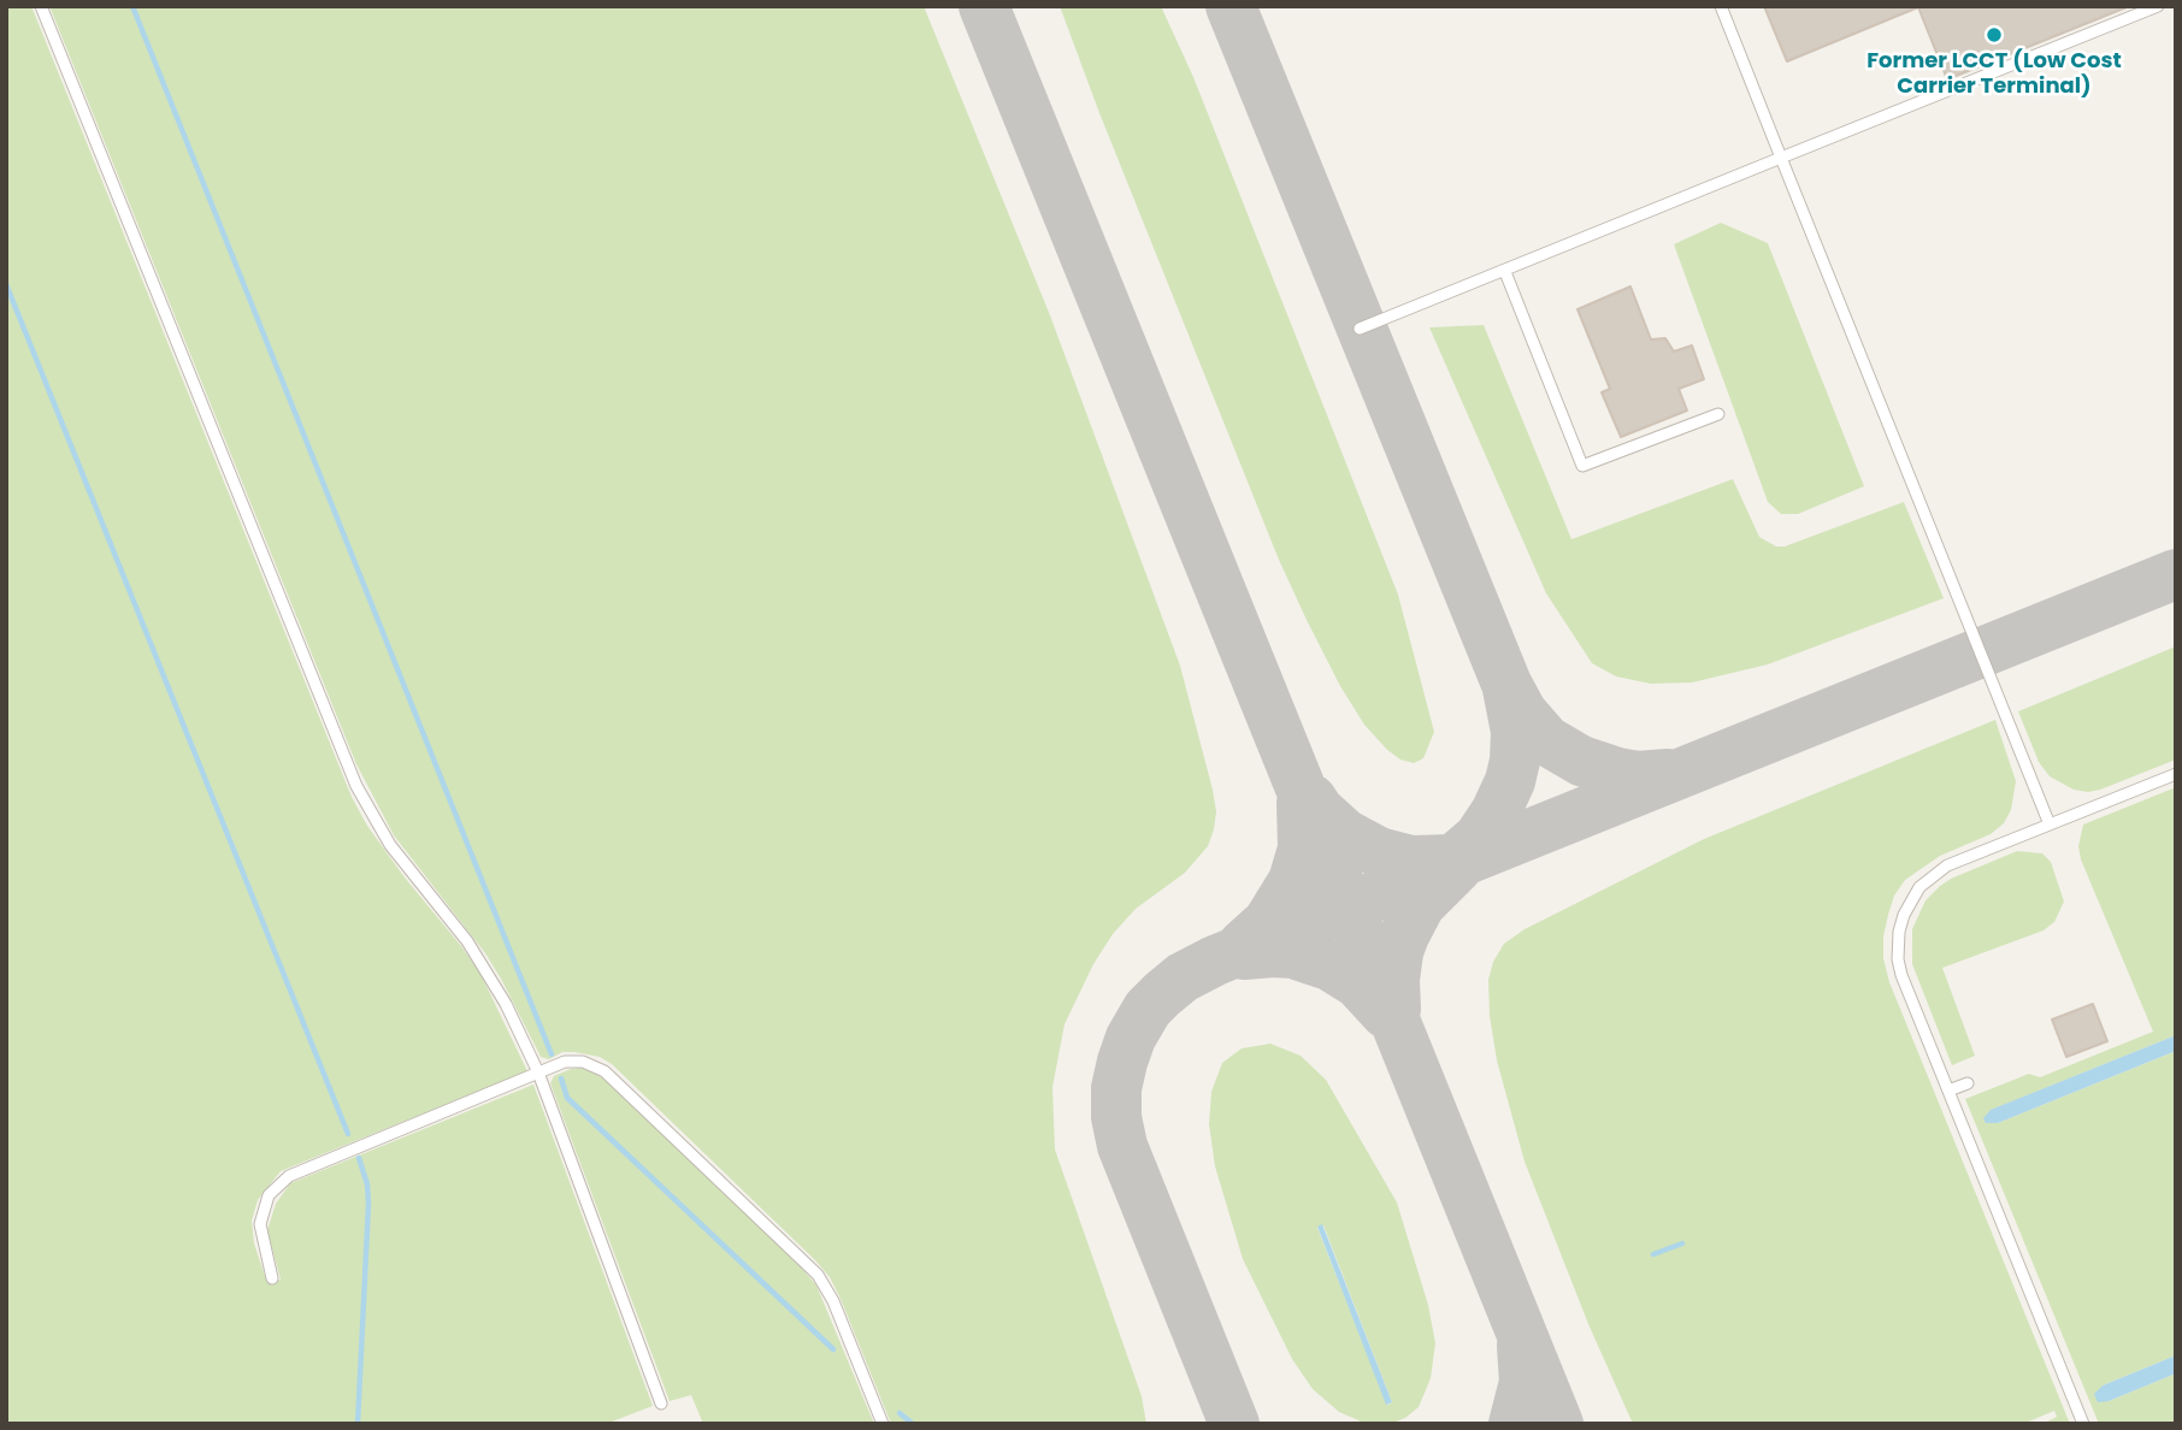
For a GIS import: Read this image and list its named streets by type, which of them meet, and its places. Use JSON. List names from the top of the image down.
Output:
{
  "places": ["Former LCCT (Low Cost Carrier Terminal)"]
}
